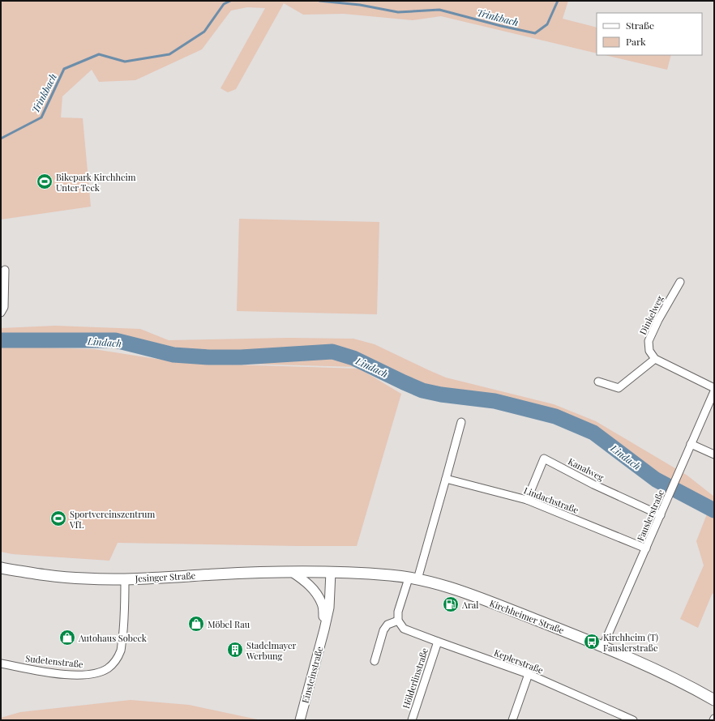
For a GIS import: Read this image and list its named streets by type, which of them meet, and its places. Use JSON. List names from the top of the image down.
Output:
{
  "streets": {
    "main road": ["Jesinger Straße", "Kirchheimer Straße"],
    "street": [
      "Dinkelweg",
      "Kanalweg",
      "Lindachstraße",
      "Fauslerstraße",
      "Sudetenstraße",
      "Keplerstraße",
      "Einsteinstraße",
      "Hölderlinstraße"
    ]
  },
  "crossings": [
    ["Kanalweg", "Lindachstraße"],
    ["Kanalweg", "Fauslerstraße"],
    ["Lindachstraße", "Fauslerstraße"],
    ["Fauslerstraße", "Kirchheimer Straße"],
    ["Jesinger Straße", "Kirchheimer Straße"],
    ["Jesinger Straße", "Sudetenstraße"],
    ["Jesinger Straße", "Einsteinstraße"],
    ["Kirchheimer Straße", "Einsteinstraße"],
    ["Keplerstraße", "Hölderlinstraße"]
  ],
  "water": ["Trinkbach", "Lindach"],
  "places": {
    "sports": ["Bikepark Kirchheim Unter Teck", "Sportvereinszentrum VfL"],
    "fuel station": ["Aral"],
    "shop": ["Möbel Rau", "Autohaus Sobeck"],
    "bus stop": ["Kirchheim (T) Fauslerstraße"],
    "building": ["Stadelmayer Werbung"]
  },
  "legend": ["Straße", "Park"]
}
